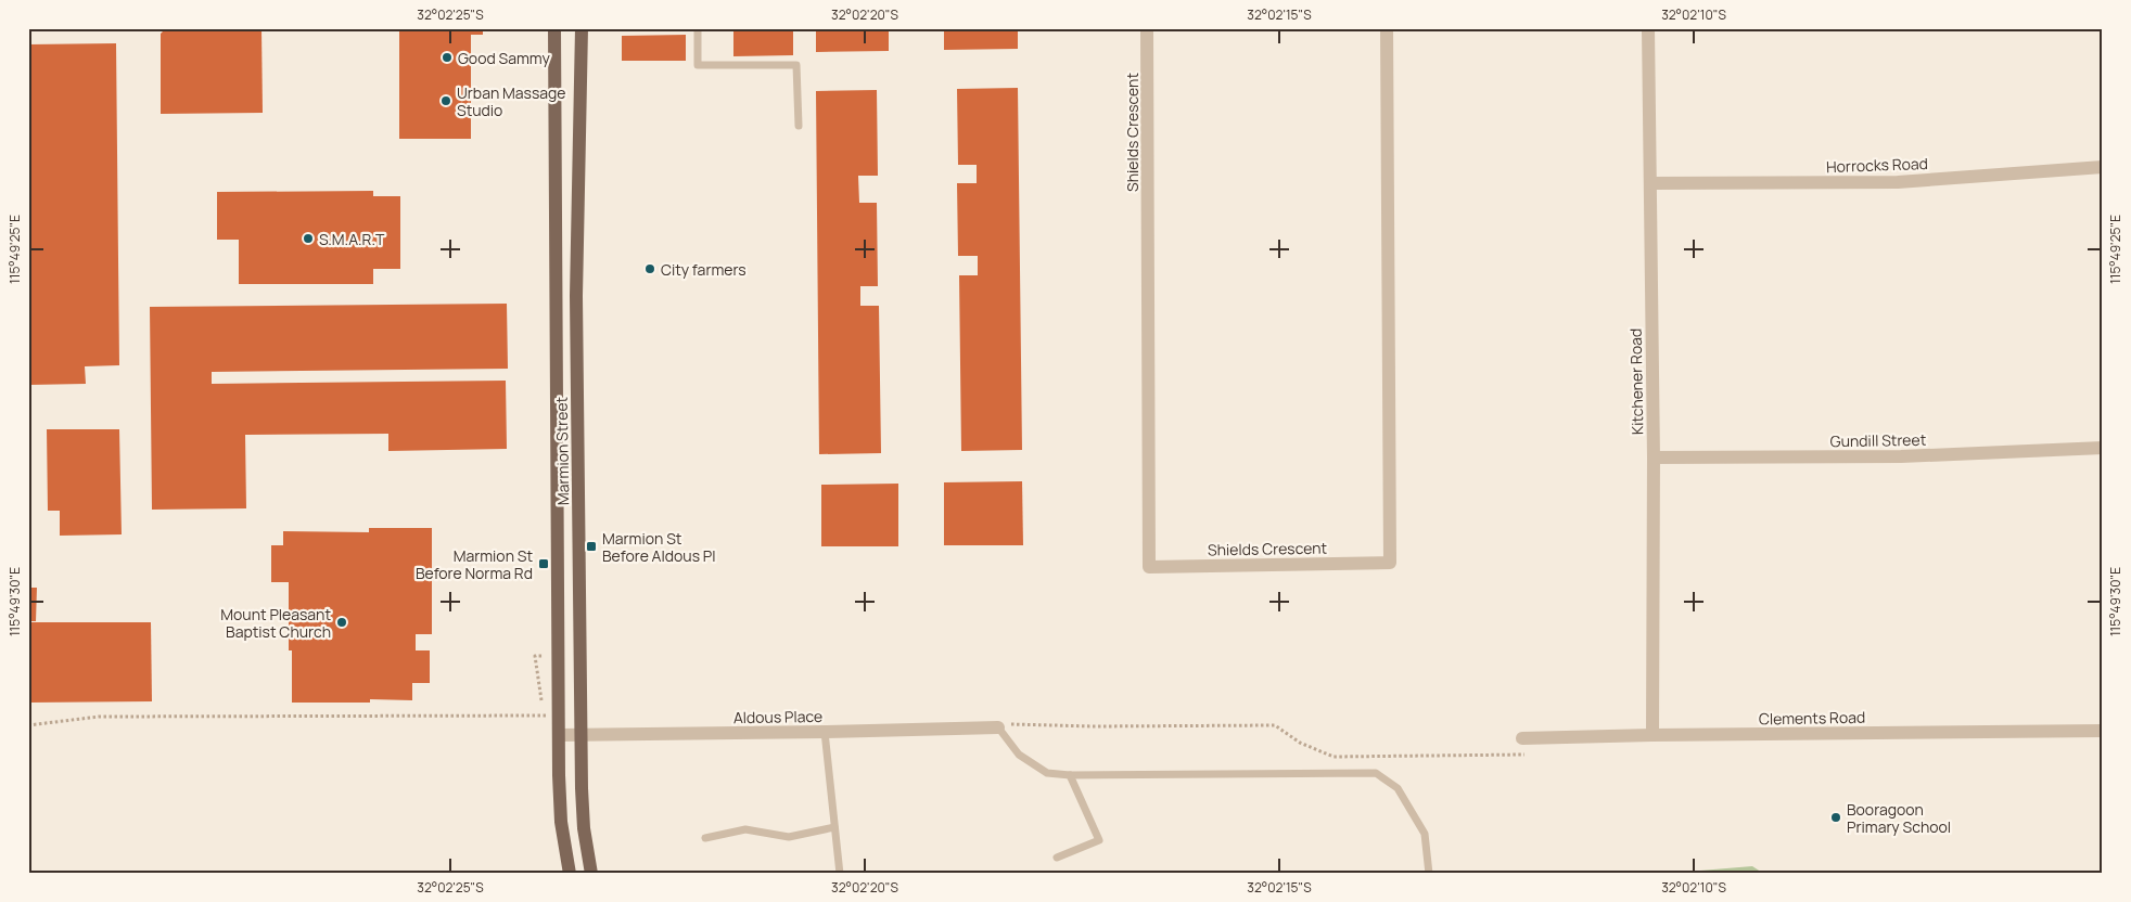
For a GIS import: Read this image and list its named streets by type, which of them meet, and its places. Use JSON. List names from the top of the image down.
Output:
{
  "streets": {
    "main road": ["Marmion Street"],
    "street": [
      "Shields Crescent",
      "Horrocks Road",
      "Kitchener Road",
      "Gundill Street",
      "Aldous Place",
      "Clements Road"
    ]
  },
  "crossings": [
    ["Horrocks Road", "Kitchener Road"],
    ["Kitchener Road", "Gundill Street"],
    ["Kitchener Road", "Clements Road"],
    ["Marmion Street", "Aldous Place"]
  ],
  "places": {
    "other": [
      "Good Sammy",
      "Urban Massage Studio",
      "S.M.A.R.T",
      "City farmers",
      "Mount Pleasant Baptist Church",
      "Booragoon Primary School"
    ],
    "transit": ["Marmion St Before Aldous Pl", "Marmion St Before Norma Rd"]
  },
  "coordinates": [
    "32°02'25\"S",
    "32°02'20\"S",
    "32°02'15\"S",
    "32°02'10\"S",
    "115°49'25\"E",
    "115°49'30\"E"
  ]
}
